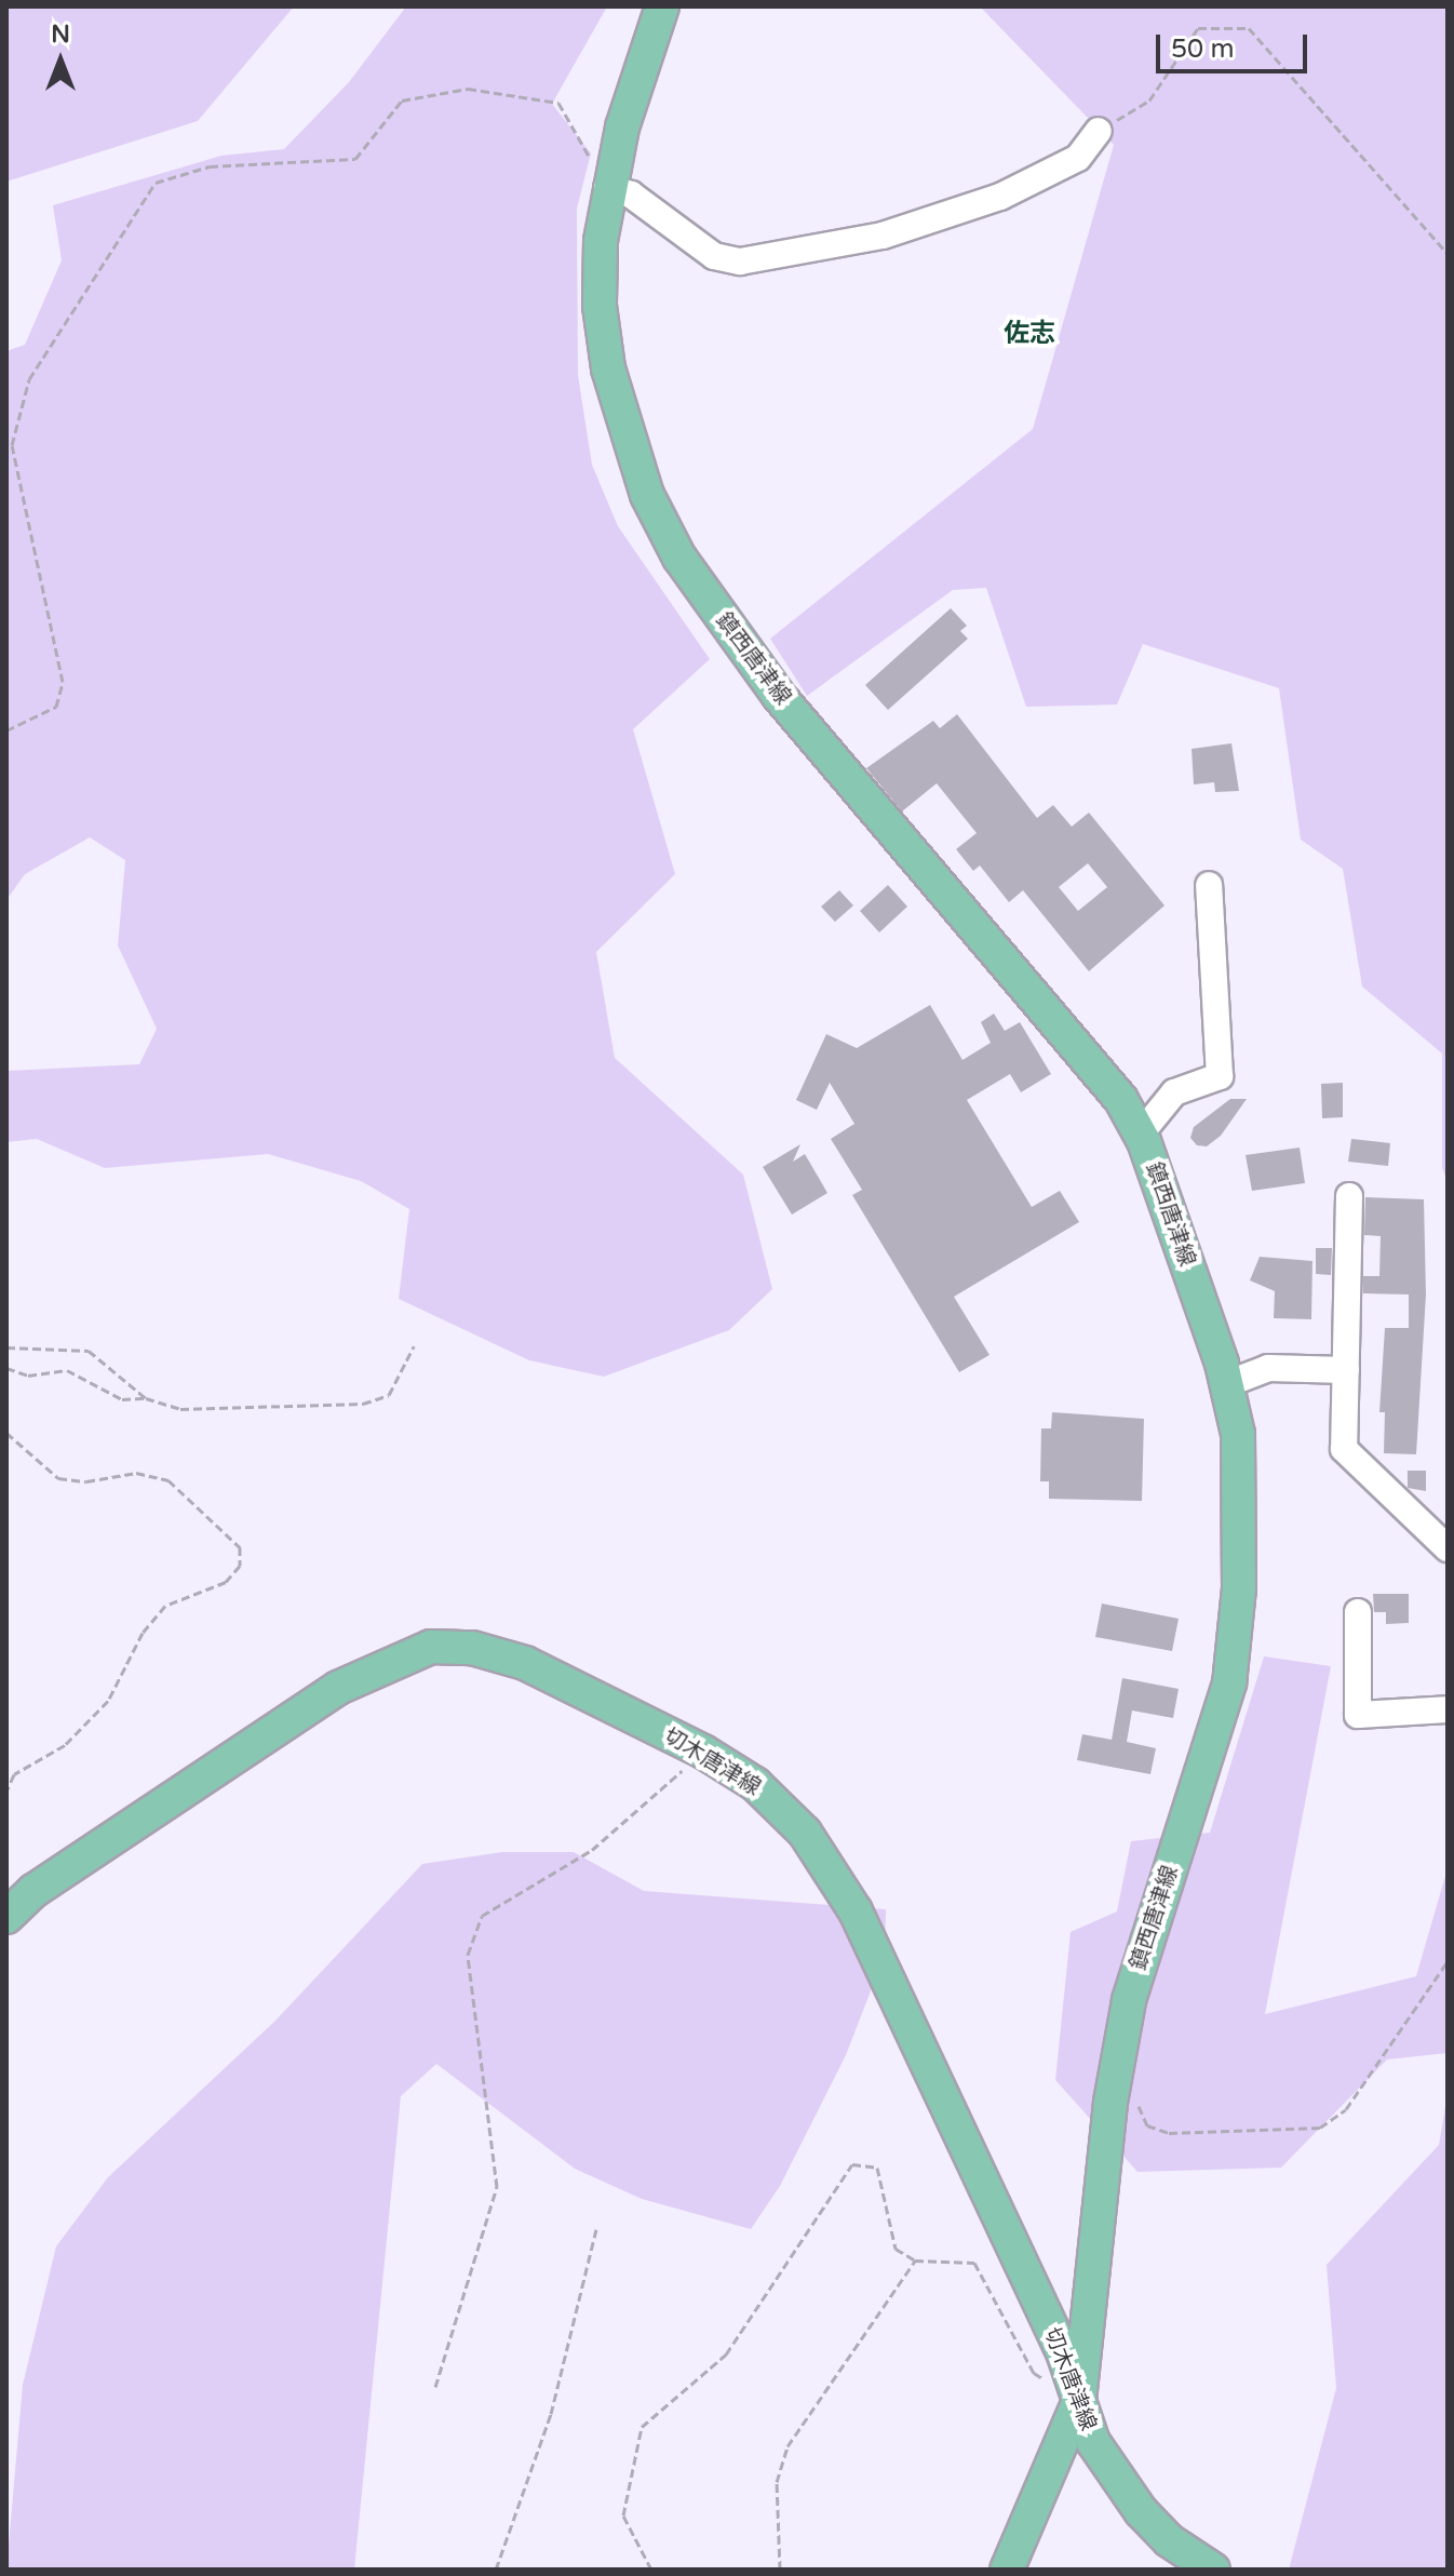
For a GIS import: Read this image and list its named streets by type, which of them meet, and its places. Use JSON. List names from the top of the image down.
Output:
{
  "streets": {
    "main road": ["鎮西唐津線", "切木唐津線"]
  },
  "crossings": [
    ["鎮西唐津線", "切木唐津線"]
  ],
  "districts": ["佐志"],
  "scale_bar": "50 m",
  "north": "top"
}
